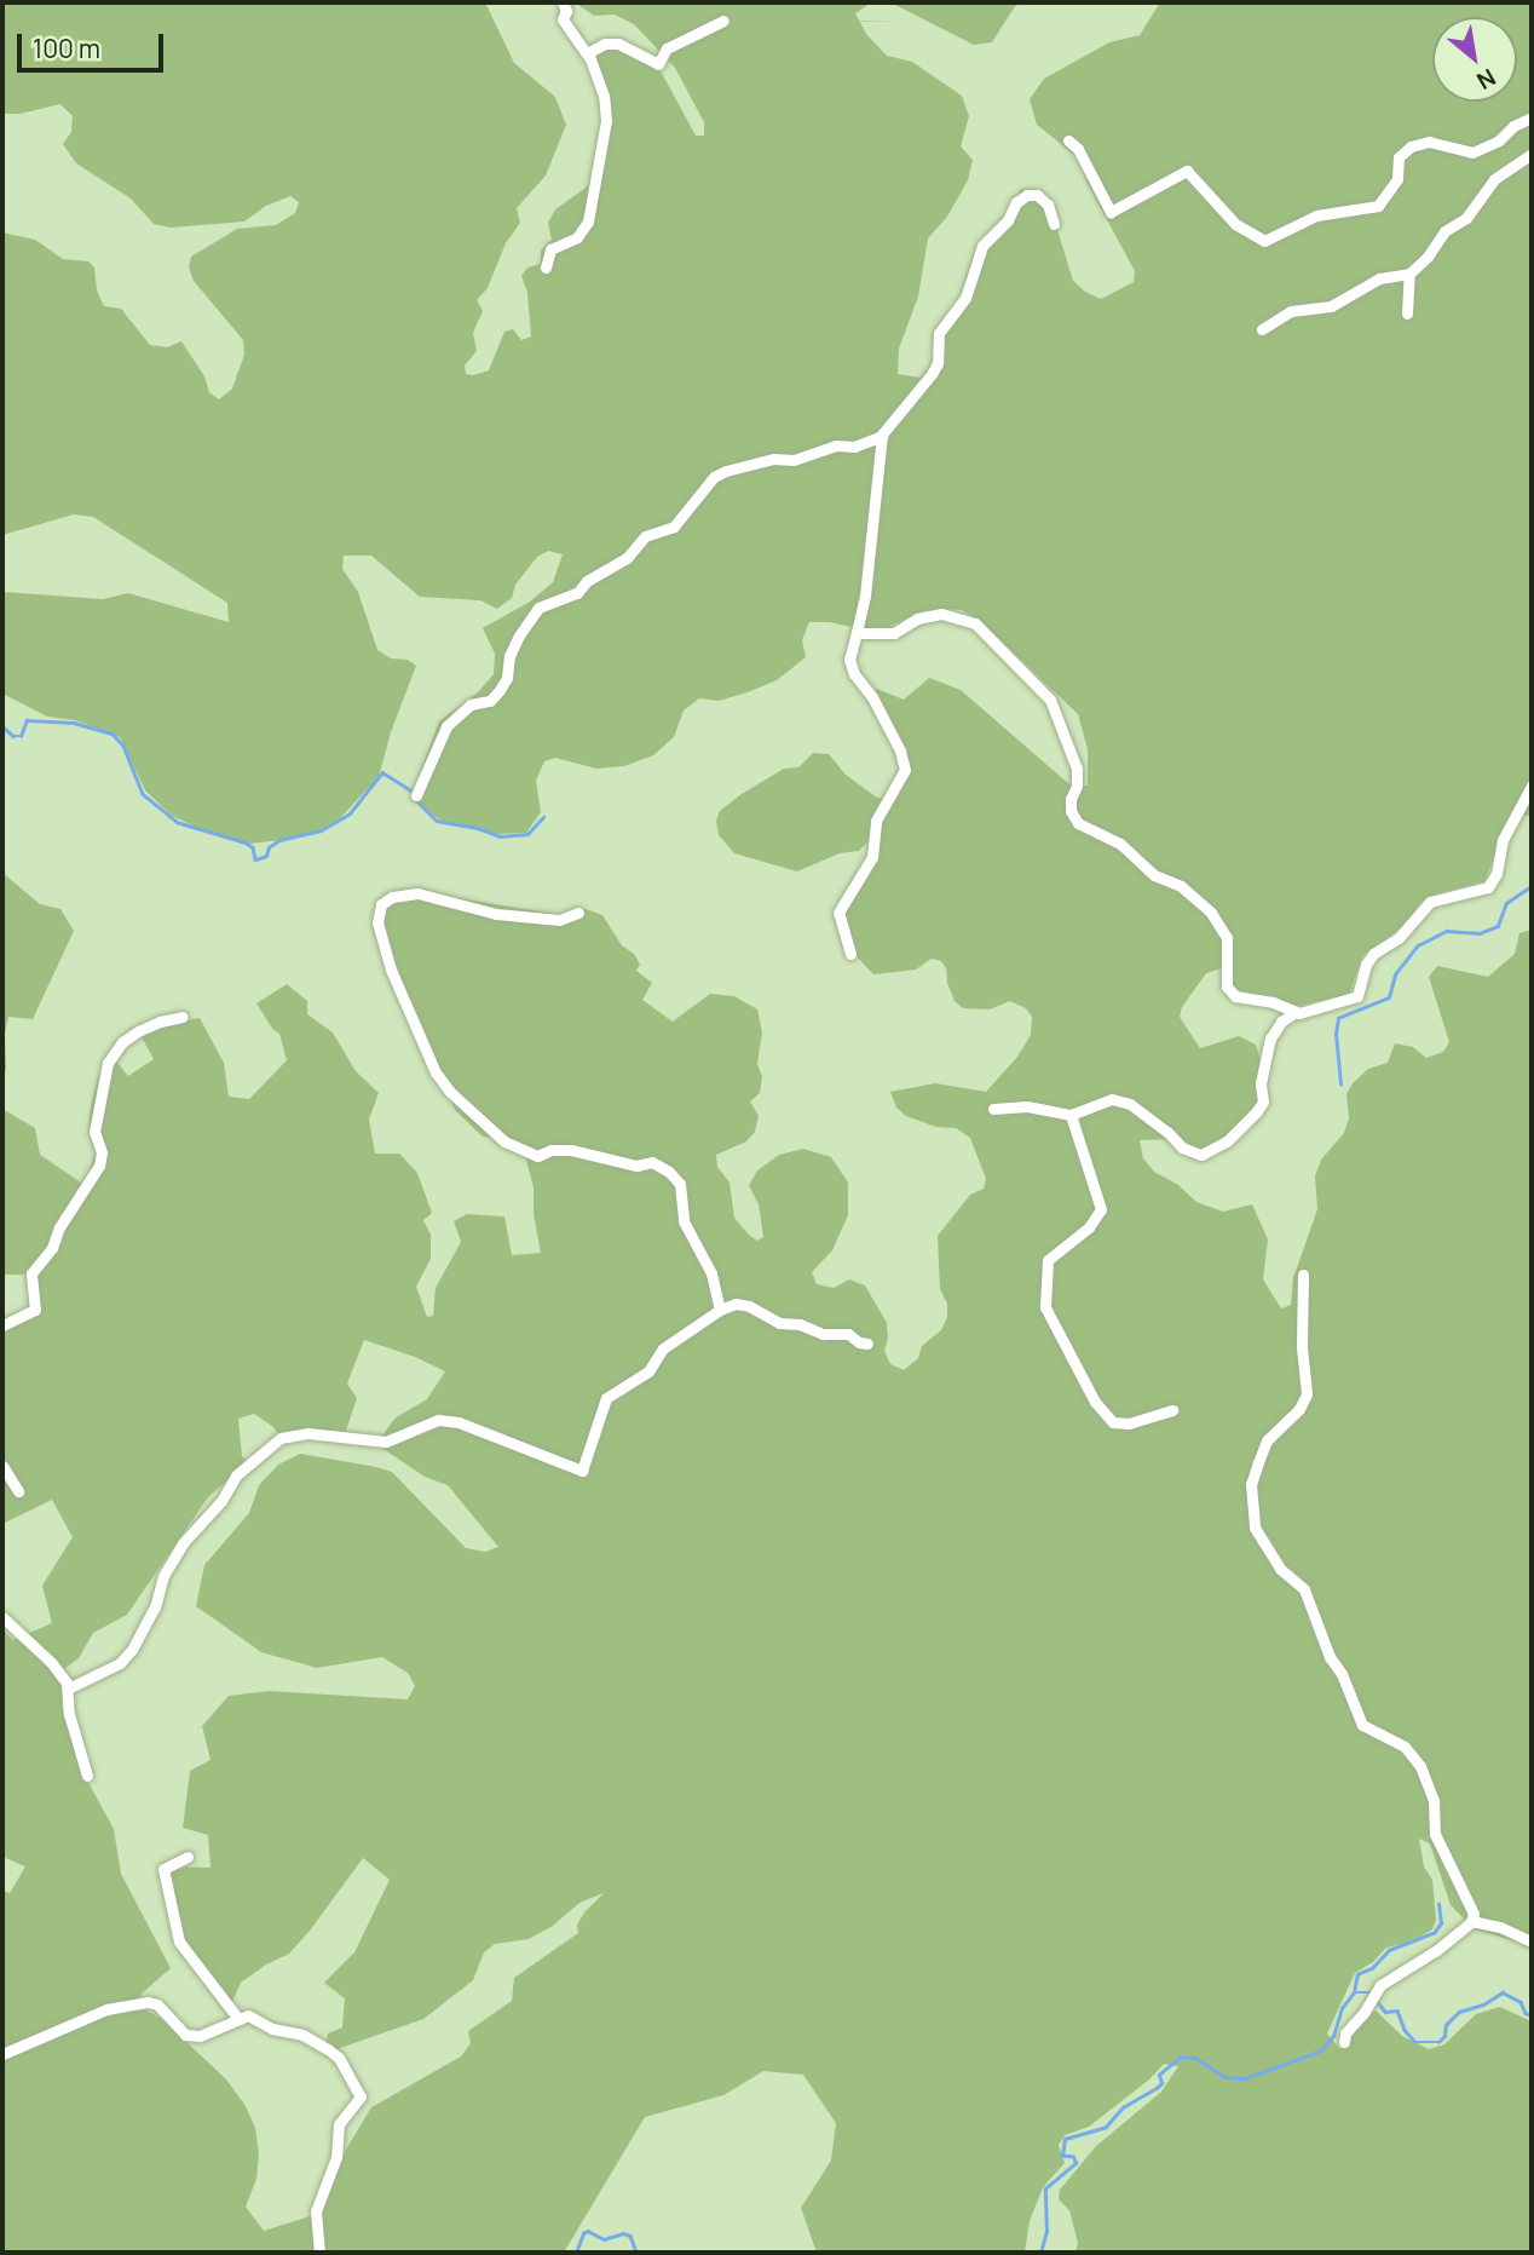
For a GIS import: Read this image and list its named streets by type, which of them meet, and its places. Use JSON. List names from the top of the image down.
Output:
{
  "scale_bar": "100 m",
  "north": "bottom right"
}
